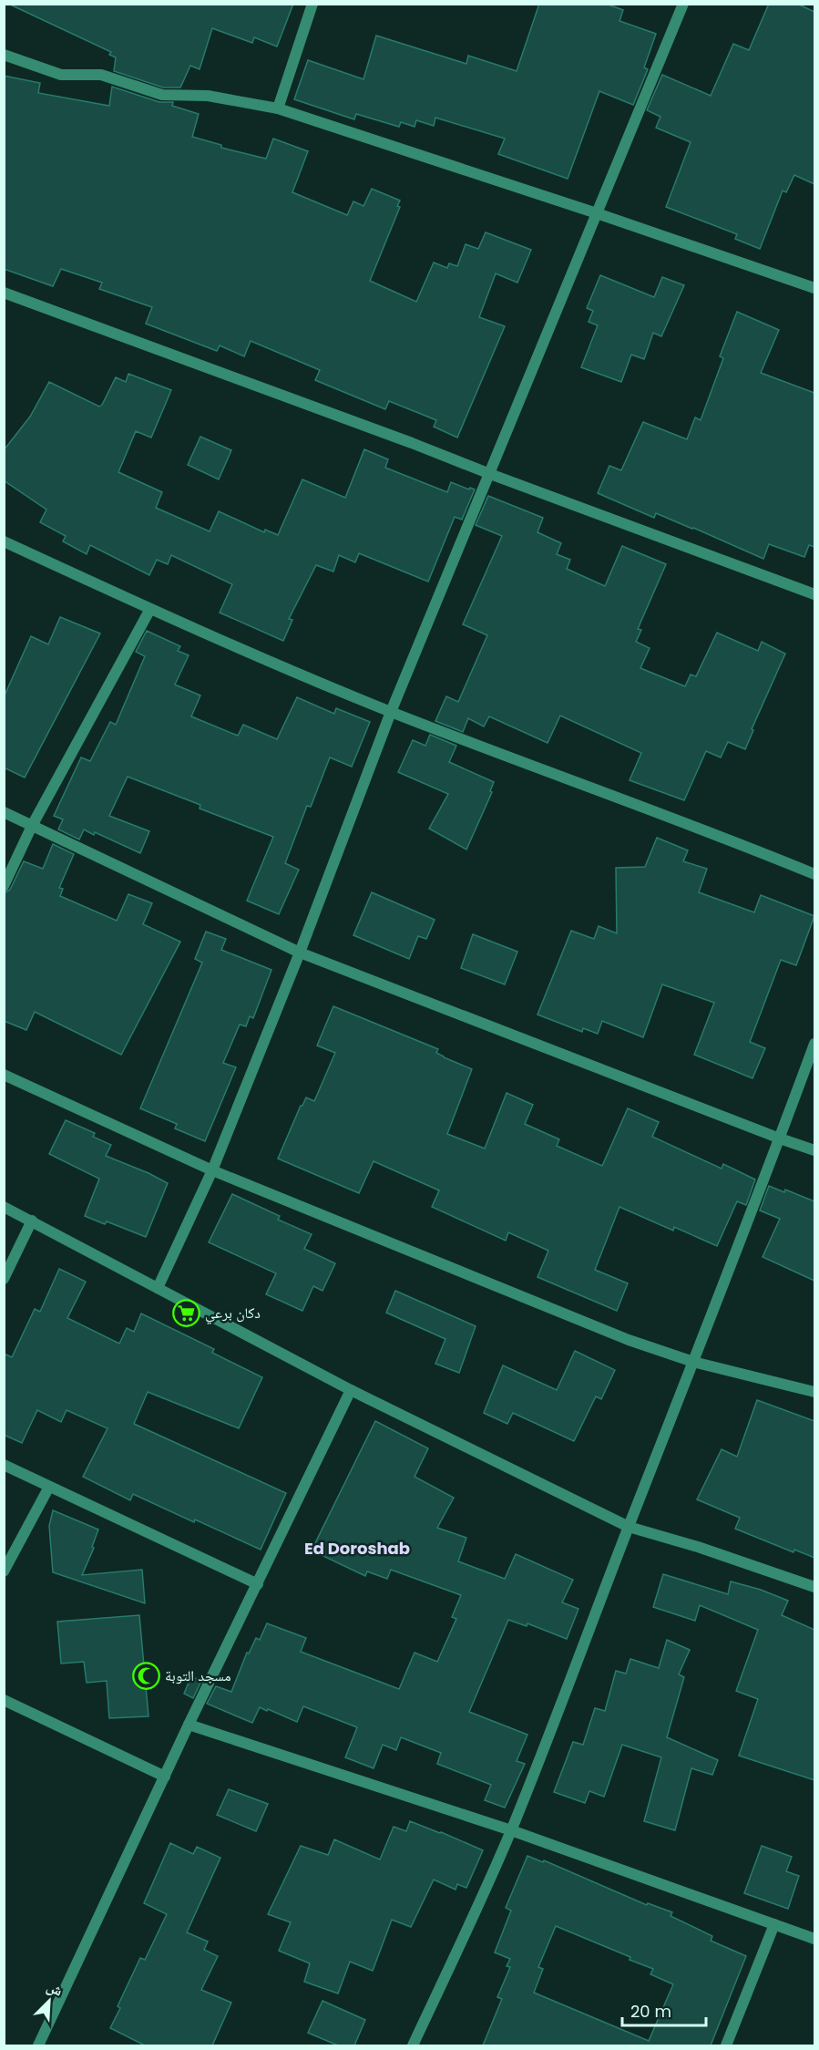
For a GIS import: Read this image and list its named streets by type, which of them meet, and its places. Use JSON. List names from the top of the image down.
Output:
{
  "districts": ["Ed Doroshab"],
  "places": {
    "supermarket": ["دكان برعي"],
    "mosque": ["مسجد التوبة"]
  },
  "scale_bar": "20 m",
  "north": "top right"
}
